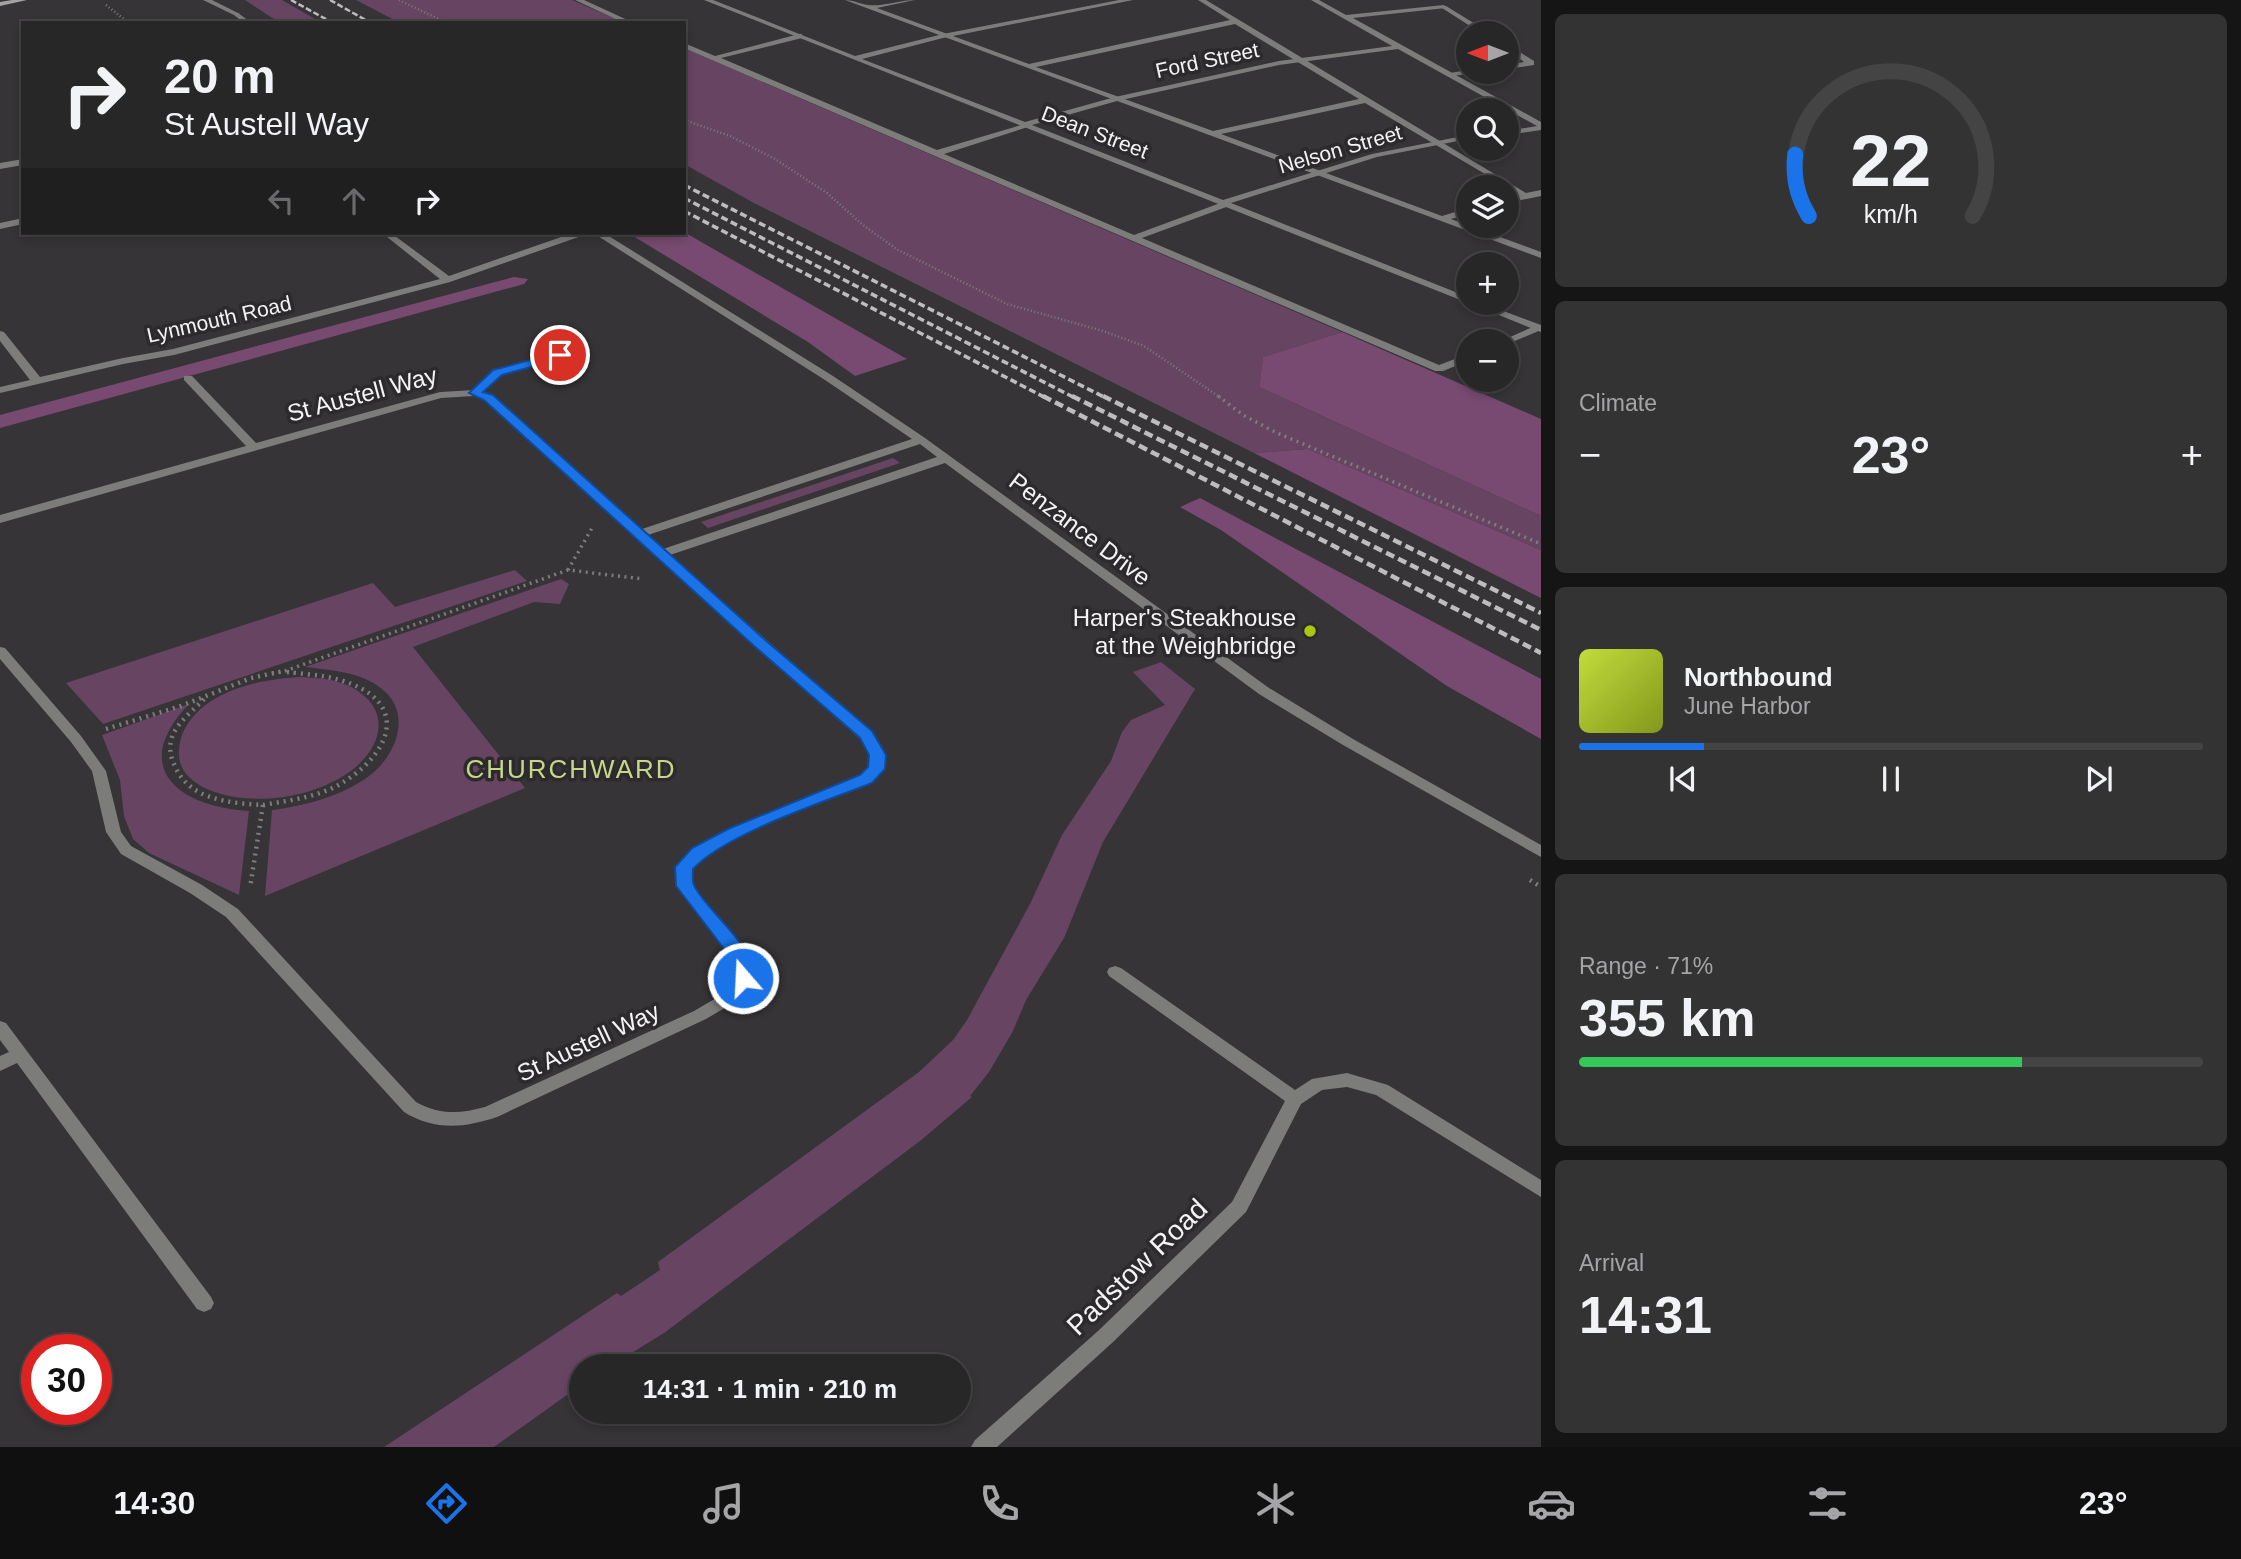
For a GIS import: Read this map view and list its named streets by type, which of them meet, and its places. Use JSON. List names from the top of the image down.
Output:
{
  "streets": {
    "street": [
      "Ford Street",
      "Dean Street",
      "Nelson Street",
      "Lynmouth Road",
      "St Austell Way",
      "Penzance Drive",
      "Padstow Road"
    ]
  },
  "crossings": [
    ["Ford Street", "Dean Street"],
    ["Dean Street", "Nelson Street"]
  ],
  "districts": ["CHURCHWARD"],
  "places": ["Harper's Steakhouse at the Weighbridge"],
  "north": "left",
  "page": {
    "map_buttons": ["+", "−"],
    "turn": ["20 m", "St Austell Way"],
    "tile": [
      "Climate",
      ["Range · 71%", "355 km"],
      ["Arrival", "14:31"]
    ],
    "heat": ["−", "23°", "+"],
    "song": ["Northbound", "June Harbor"],
    "limit": "30",
    "trip": "14:31 · 1 min · 210 m",
    "tabs": ["14:30", "23°"],
    "gauge": ["22", "km/h"]
  }
}
